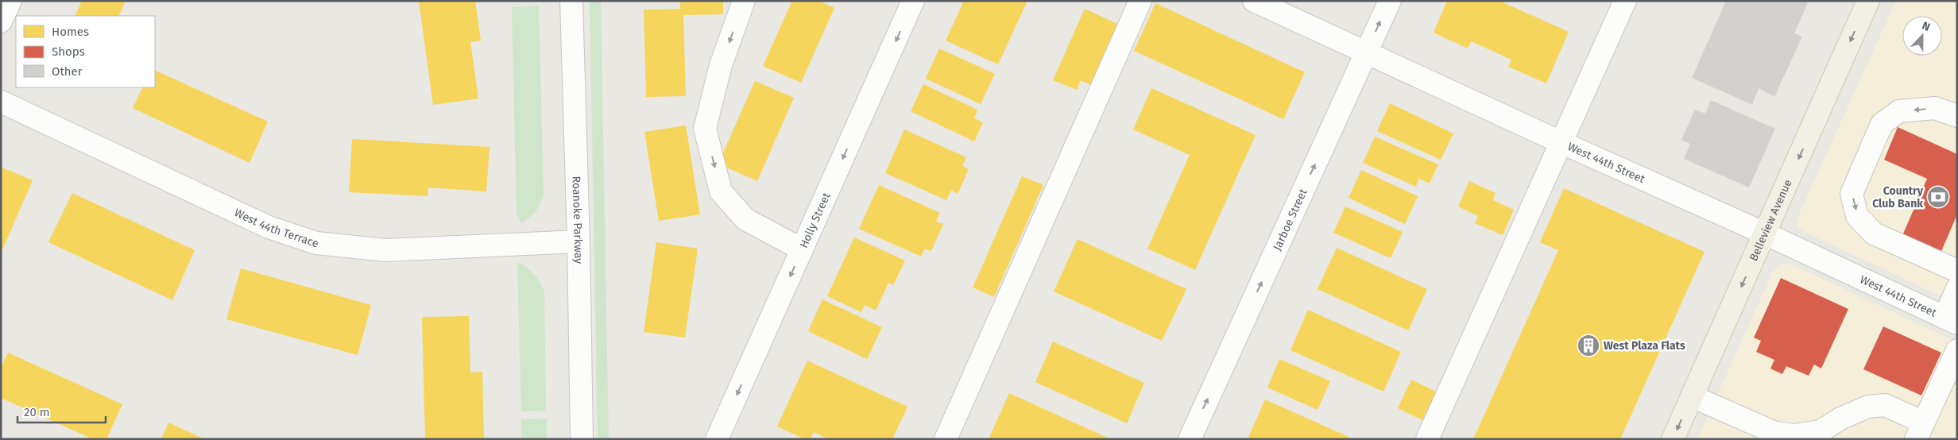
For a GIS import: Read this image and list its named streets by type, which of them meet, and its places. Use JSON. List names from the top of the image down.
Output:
{
  "streets": {
    "main road": ["Belleview Avenue"],
    "street": [
      "West 44th Street",
      "Roanoke Parkway",
      "Holly Street",
      "Jarboe Street",
      "West 44th Terrace"
    ]
  },
  "crossings": [
    ["West 44th Street", "Jarboe Street"],
    ["West 44th Street", "Belleview Avenue"],
    ["Roanoke Parkway", "West 44th Terrace"]
  ],
  "one_way": ["Holly Street", "Jarboe Street", "Belleview Avenue"],
  "places": {
    "bank": ["Country Club Bank"],
    "building": ["West Plaza Flats"]
  },
  "legend": ["Homes", "Shops", "Other"],
  "scale_bar": "20 m",
  "north": "top"
}
